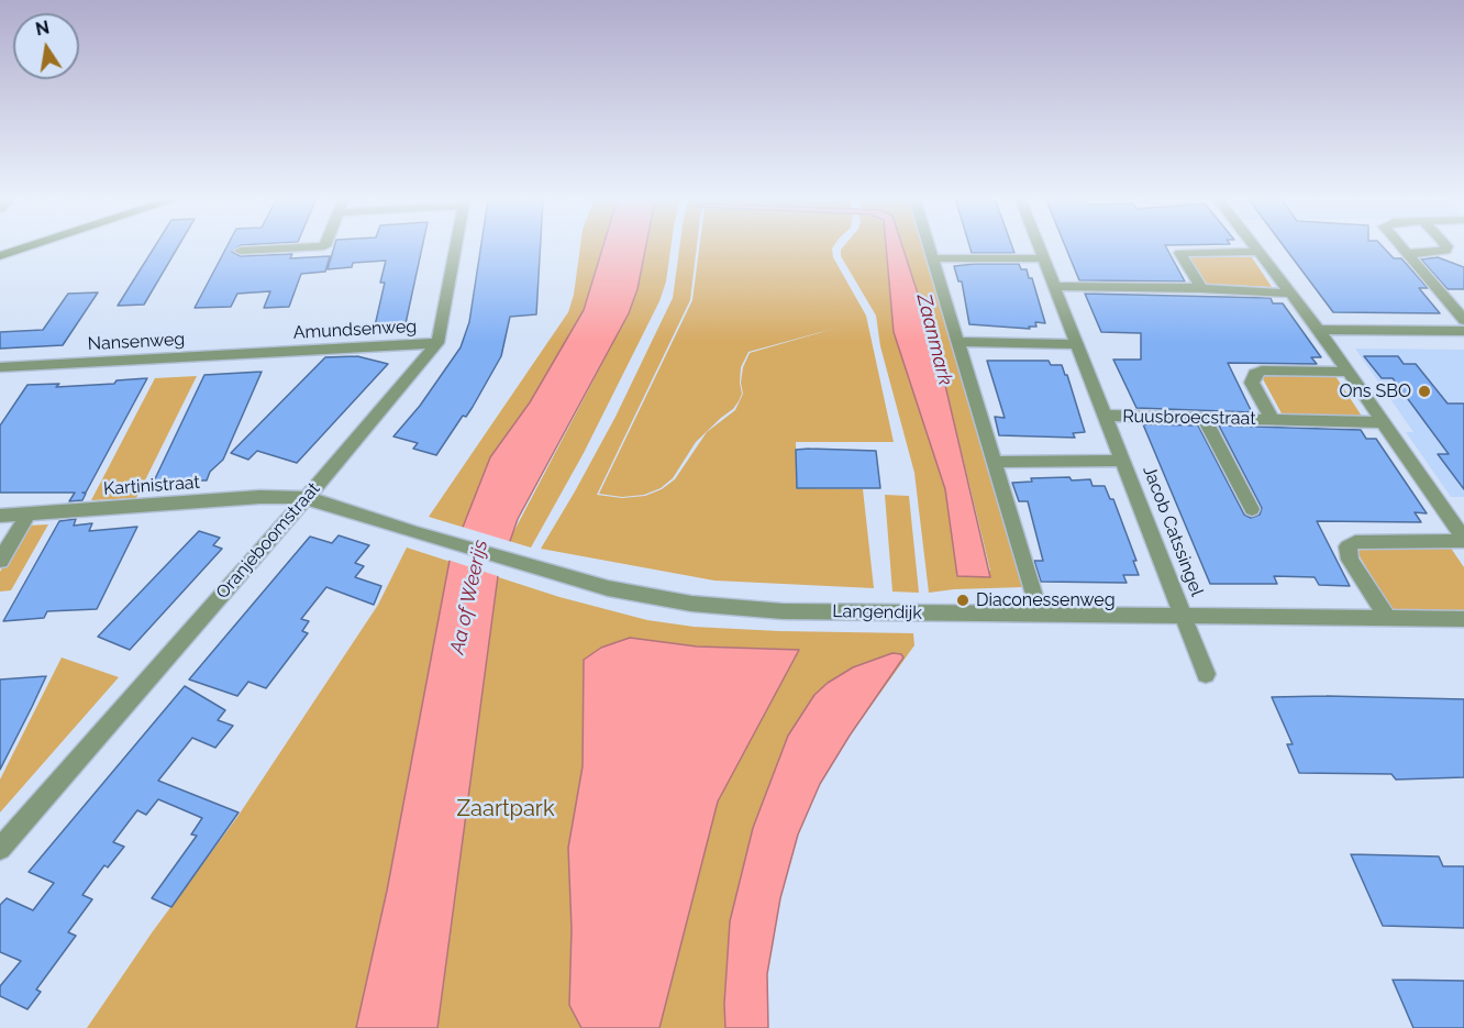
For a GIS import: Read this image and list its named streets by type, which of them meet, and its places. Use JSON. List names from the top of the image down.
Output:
{
  "streets": {
    "street": [
      "Amundsenweg",
      "Nansenweg",
      "Ruusbroecstraat",
      "Kartinistraat",
      "Jacob Catssingel",
      "Oranjeboomstraat",
      "Langendijk"
    ]
  },
  "crossings": [
    ["Amundsenweg", "Nansenweg"],
    ["Amundsenweg", "Oranjeboomstraat"],
    ["Ruusbroecstraat", "Jacob Catssingel"],
    ["Kartinistraat", "Oranjeboomstraat"],
    ["Kartinistraat", "Langendijk"],
    ["Jacob Catssingel", "Langendijk"],
    ["Oranjeboomstraat", "Langendijk"]
  ],
  "water": ["Zaanmark", "Aa of Weerijs"],
  "parks": ["Zaartpark"],
  "places": ["Ons SBO", "Diaconessenweg"],
  "north": "top"
}
